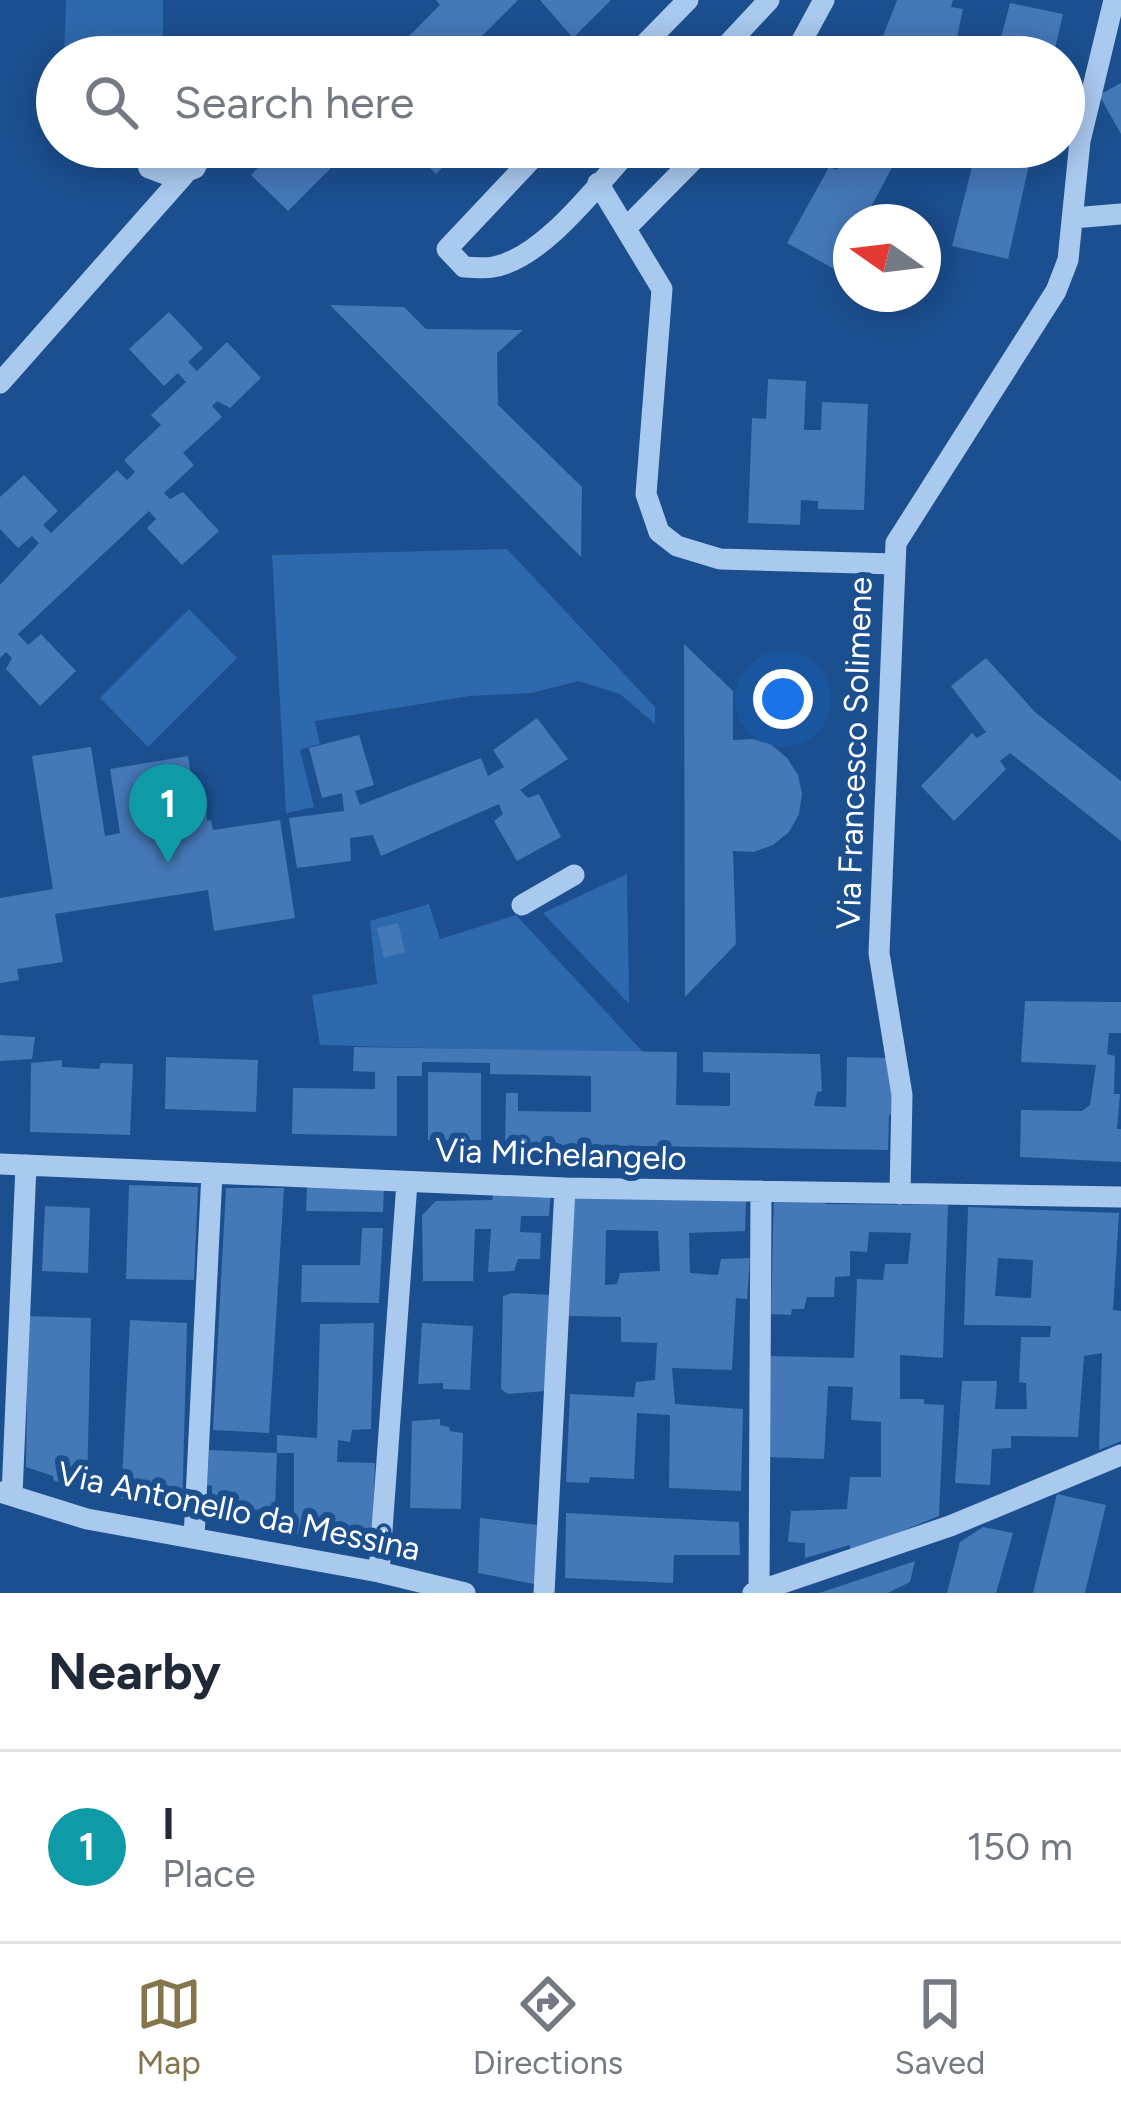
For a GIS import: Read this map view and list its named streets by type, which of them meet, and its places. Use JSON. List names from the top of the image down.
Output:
{
  "streets": {
    "street": ["Via Francesco Solimene", "Via Michelangelo", "Via Antonello da Messina"]
  },
  "crossings": [
    ["Via Francesco Solimene", "Via Michelangelo"]
  ],
  "north": "left",
  "page": {
    "search": "Search here",
    "pins": "1",
    "heading": "Nearby",
    "list": [
      {
        "mark": "1",
        "name": "I",
        "note": "Place",
        "value": "150 m"
      }
    ],
    "nav": ["Map", "Directions", "Saved"]
  }
}
